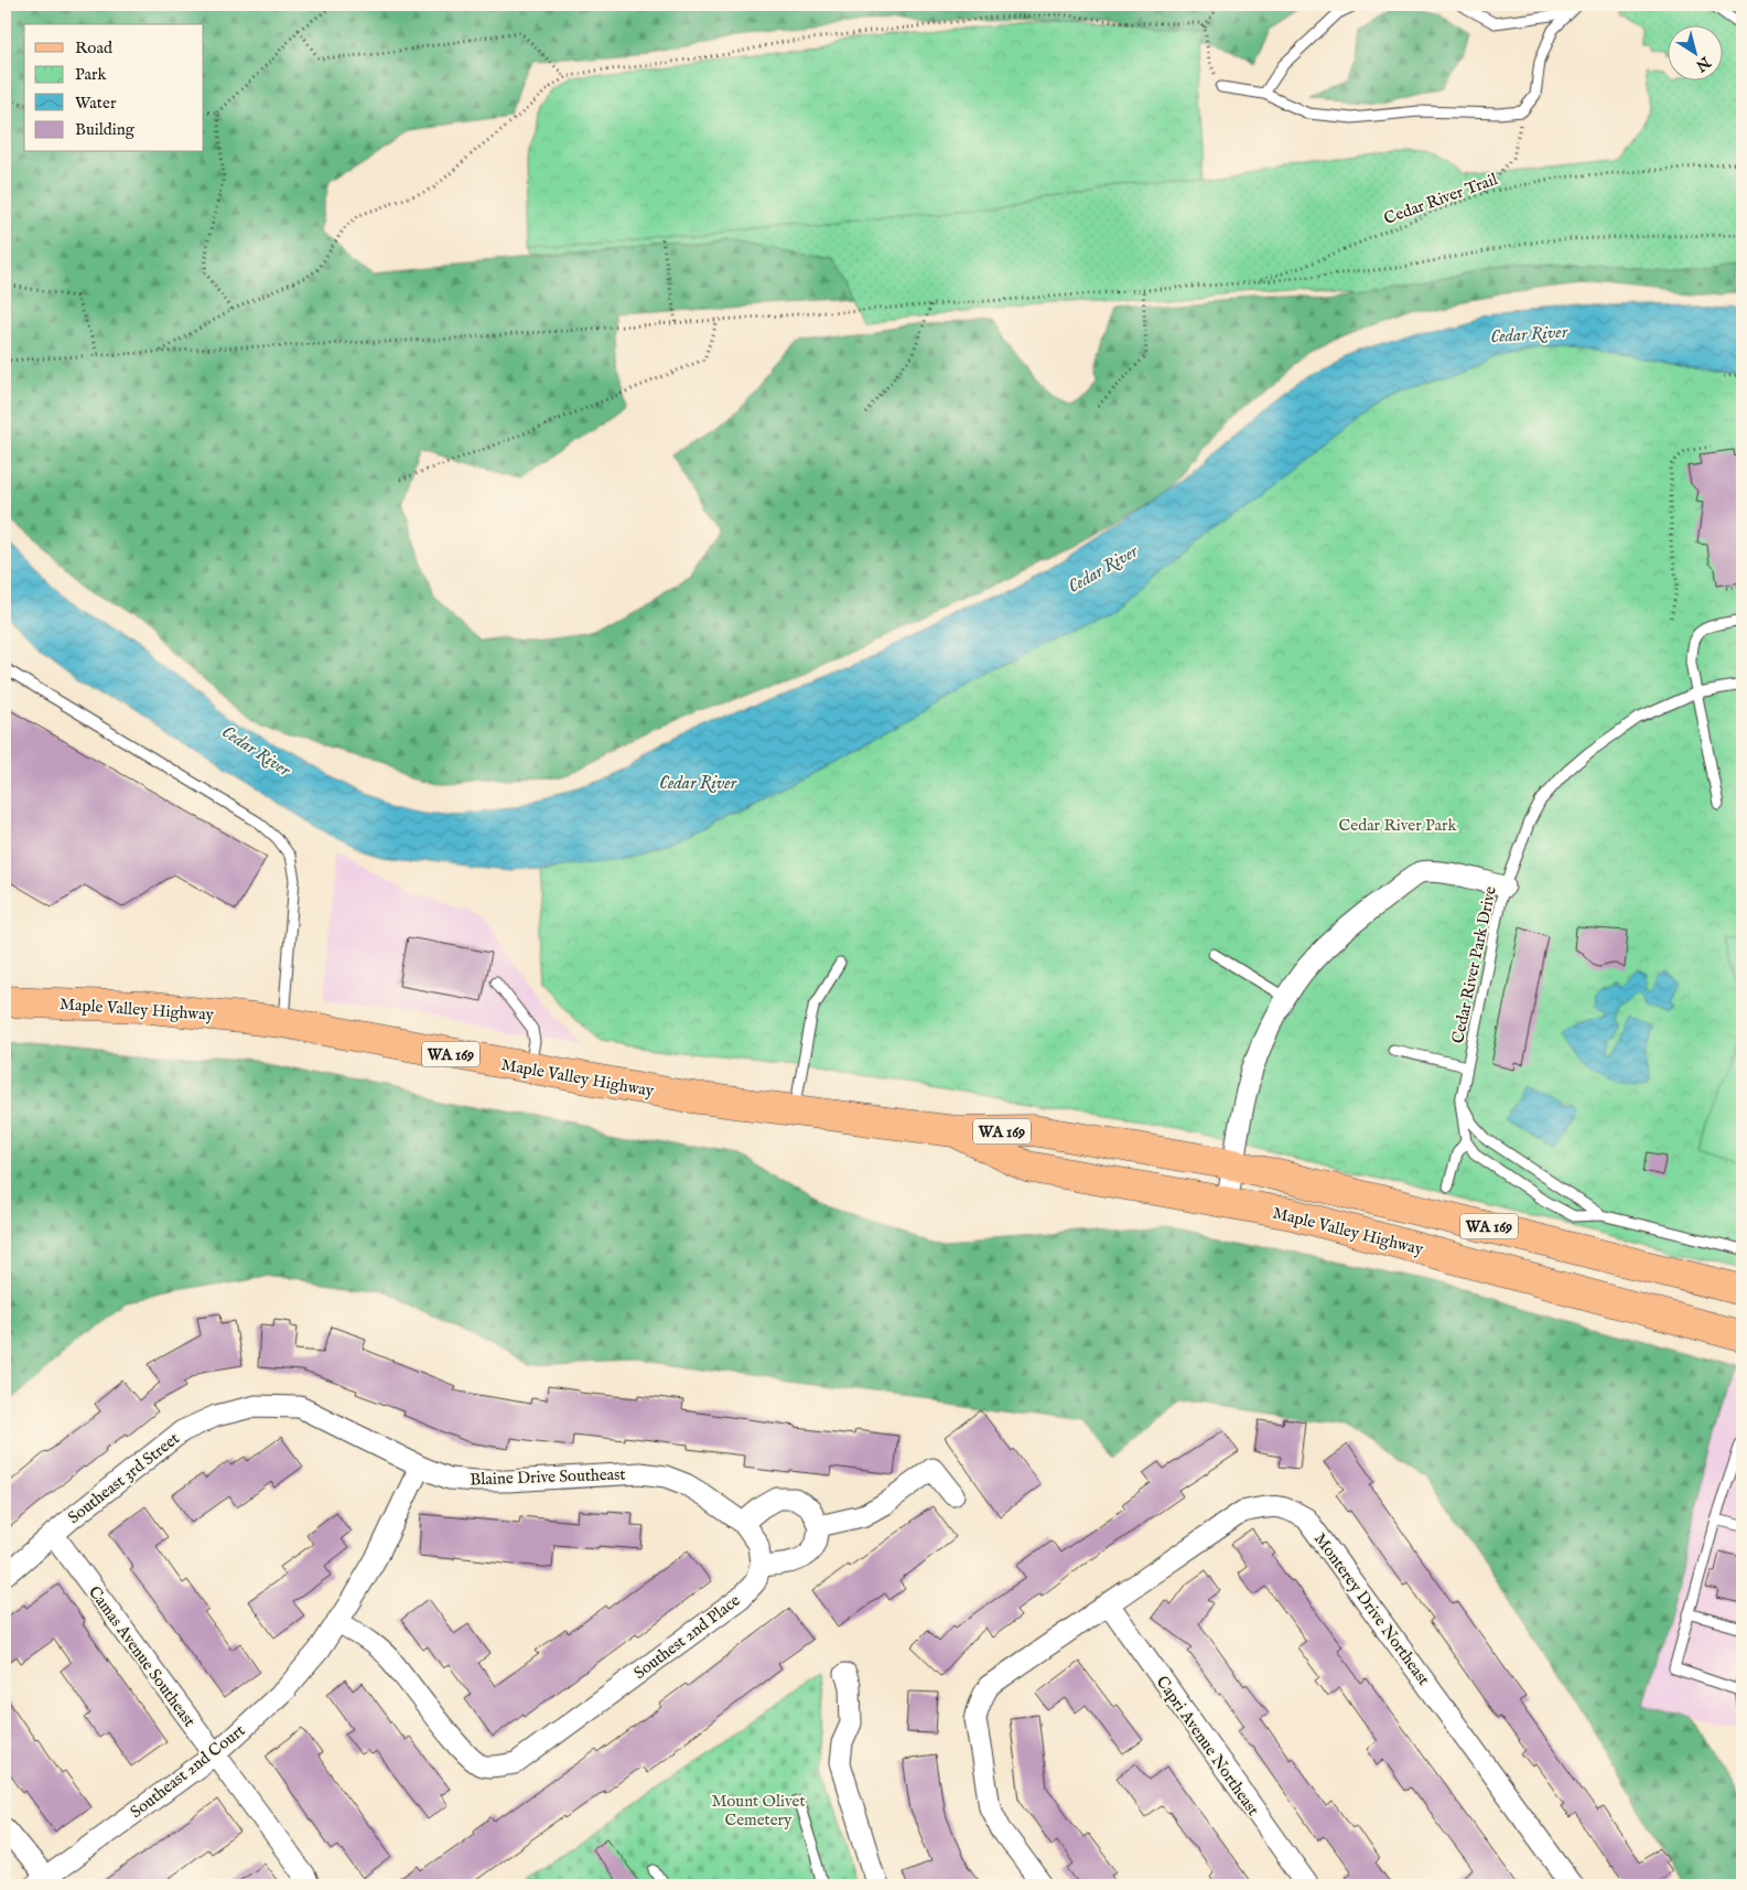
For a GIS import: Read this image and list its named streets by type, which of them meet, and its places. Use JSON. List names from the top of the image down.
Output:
{
  "streets": {
    "main road": ["Maple Valley Highway", "WA 169"],
    "street": [
      "Blaine Drive Southeast",
      "Southeast 3rd Street",
      "Monterey Drive Northeast",
      "Southest 2nd Place",
      "Camas Avenue Southeast",
      "Capri Avenue Northeast",
      "Southeast 2nd Court"
    ],
    "lane": ["Cedar River Park Drive"],
    "path": ["Cedar River Trail"]
  },
  "crossings": [
    ["Blaine Drive Southeast", "Southeast 3rd Street"],
    ["Blaine Drive Southeast", "Southest 2nd Place"],
    ["Blaine Drive Southeast", "Southeast 2nd Court"],
    ["Southeast 3rd Street", "Camas Avenue Southeast"],
    ["Monterey Drive Northeast", "Capri Avenue Northeast"],
    ["Southest 2nd Place", "Southeast 2nd Court"],
    ["Camas Avenue Southeast", "Southeast 2nd Court"]
  ],
  "water": ["Cedar River"],
  "parks": ["Cedar River Park", "Mount Olivet Cemetery"],
  "legend": [
    "Road",
    "Park",
    "Water",
    "Building"
  ],
  "north": "bottom right"
}
